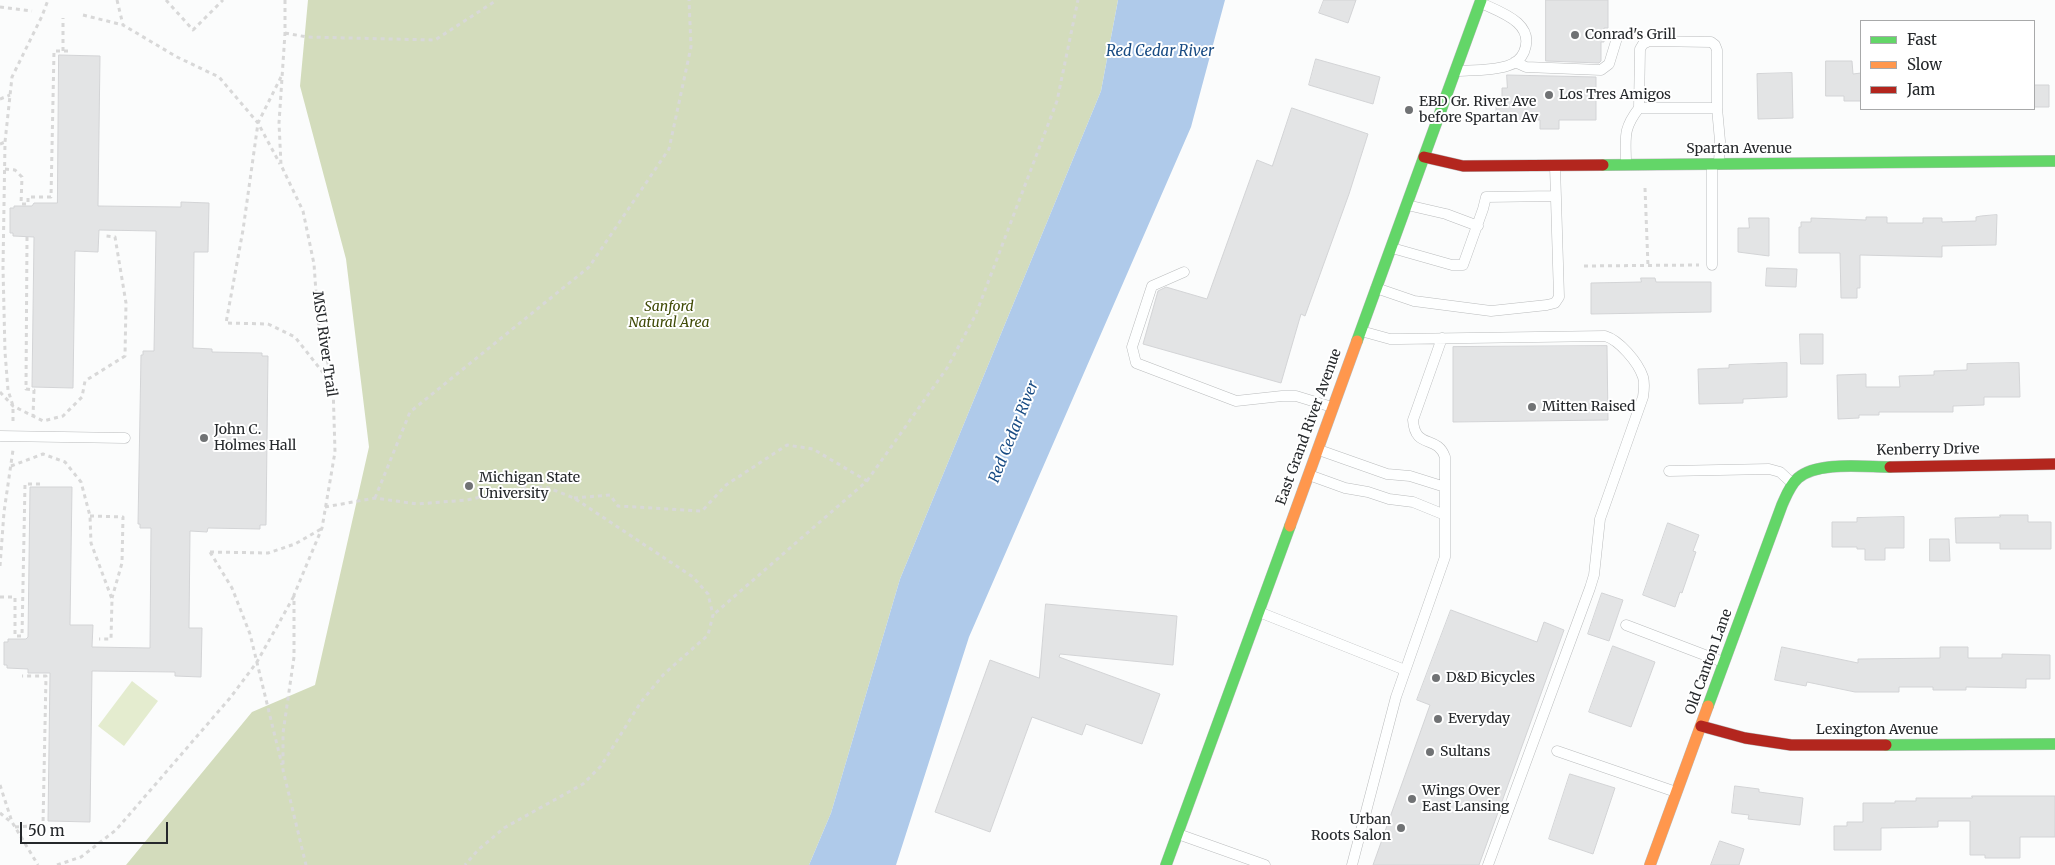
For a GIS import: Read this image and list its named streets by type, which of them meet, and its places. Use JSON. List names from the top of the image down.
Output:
{
  "streets": {
    "street": [
      "Spartan Avenue",
      "East Grand River Avenue",
      "Kenberry Drive",
      "Old Canton Lane",
      "Lexington Avenue"
    ],
    "path": ["MSU River Trail"]
  },
  "crossings": [
    ["Spartan Avenue", "East Grand River Avenue"],
    ["Kenberry Drive", "Old Canton Lane"],
    ["Old Canton Lane", "Lexington Avenue"]
  ],
  "water": ["Red Cedar River"],
  "parks": ["Sanford Natural Area"],
  "places": [
    "Conrad's Grill",
    "Los Tres Amigos",
    "EBD Gr. River Ave before Spartan Av",
    "Mitten Raised",
    "John C. Holmes Hall",
    "Michigan State University",
    "D&D Bicycles",
    "Everyday",
    "Sultans",
    "Wings Over East Lansing",
    "Urban Roots Salon"
  ],
  "legend": ["Fast", "Slow", "Jam"],
  "scale_bar": "50 m"
}
